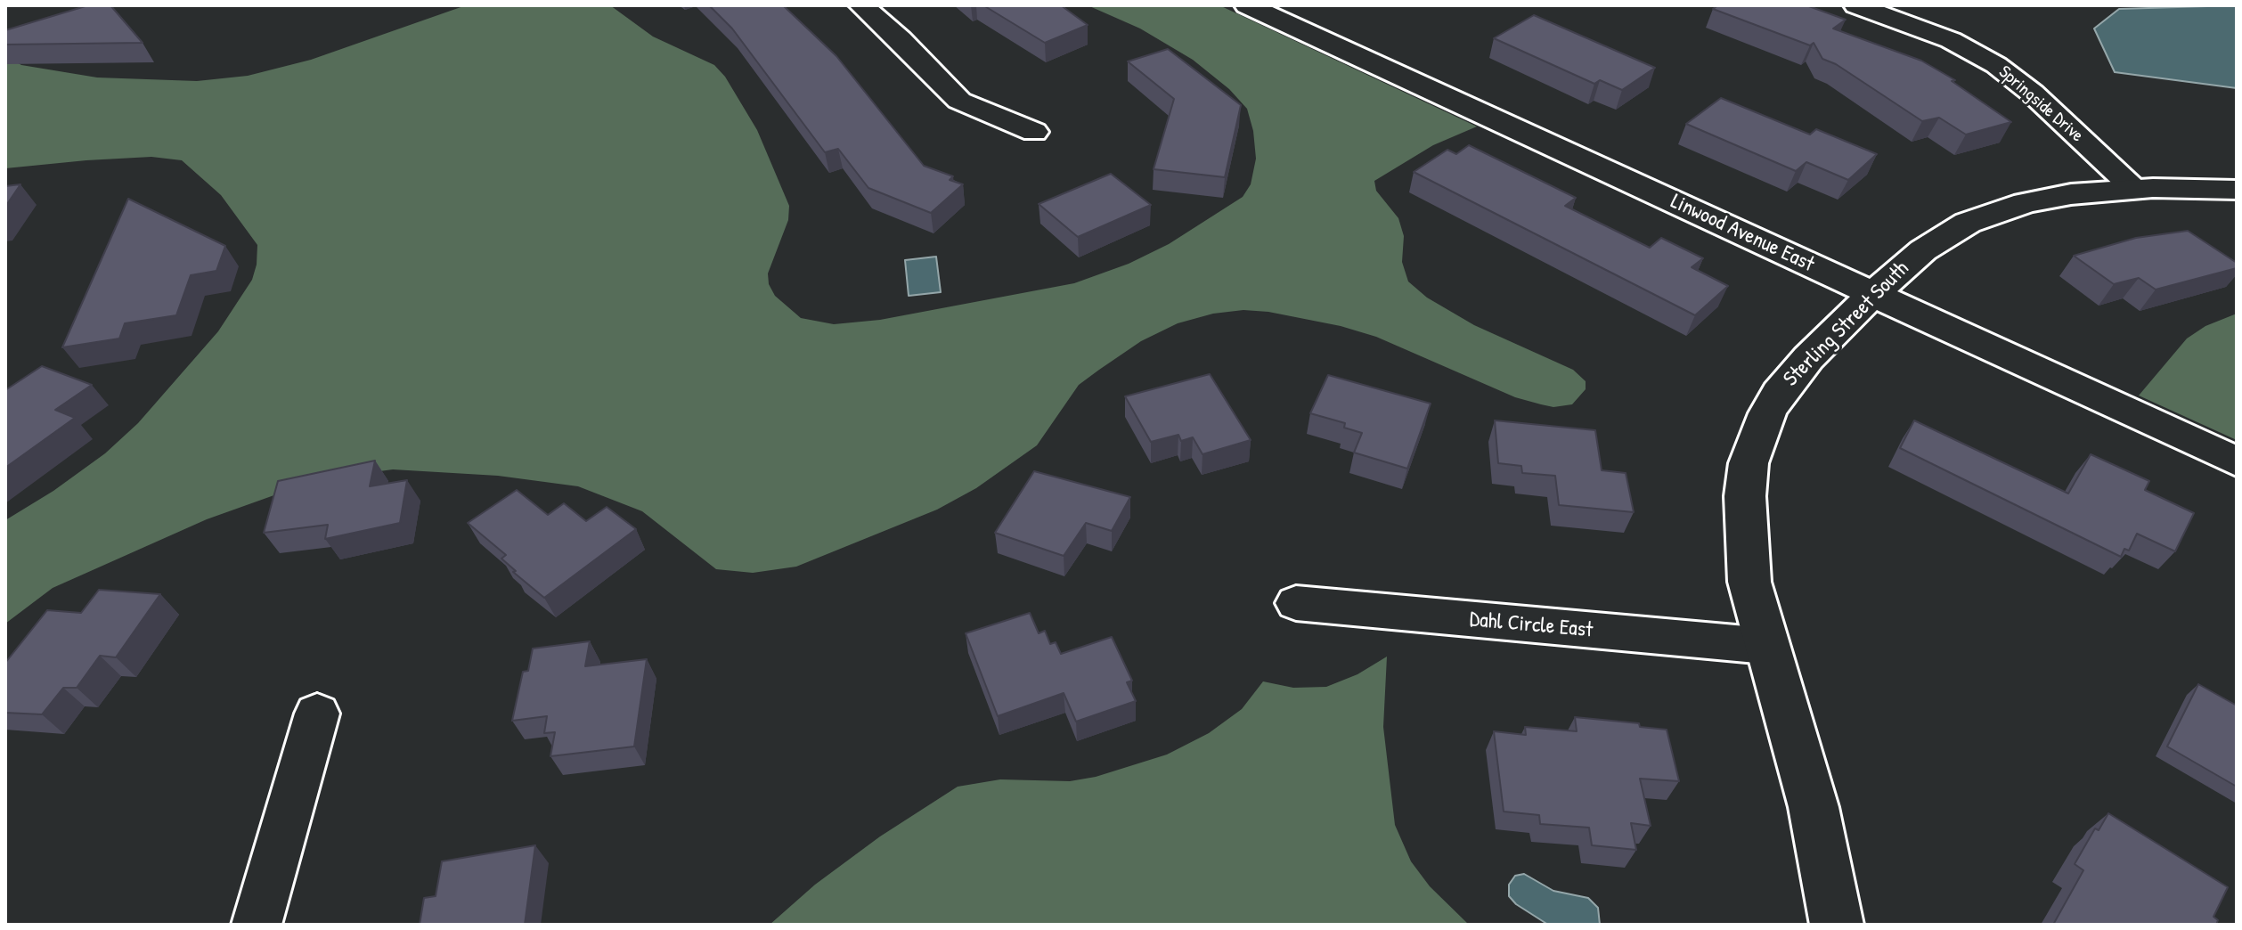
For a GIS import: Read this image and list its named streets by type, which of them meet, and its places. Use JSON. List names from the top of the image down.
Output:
{
  "streets": {
    "street": [
      "Springside Drive",
      "Linwood Avenue East",
      "Sterling Street South",
      "Dahl Circle East"
    ]
  },
  "crossings": [
    ["Springside Drive", "Sterling Street South"],
    ["Linwood Avenue East", "Sterling Street South"],
    ["Sterling Street South", "Dahl Circle East"]
  ]
}
